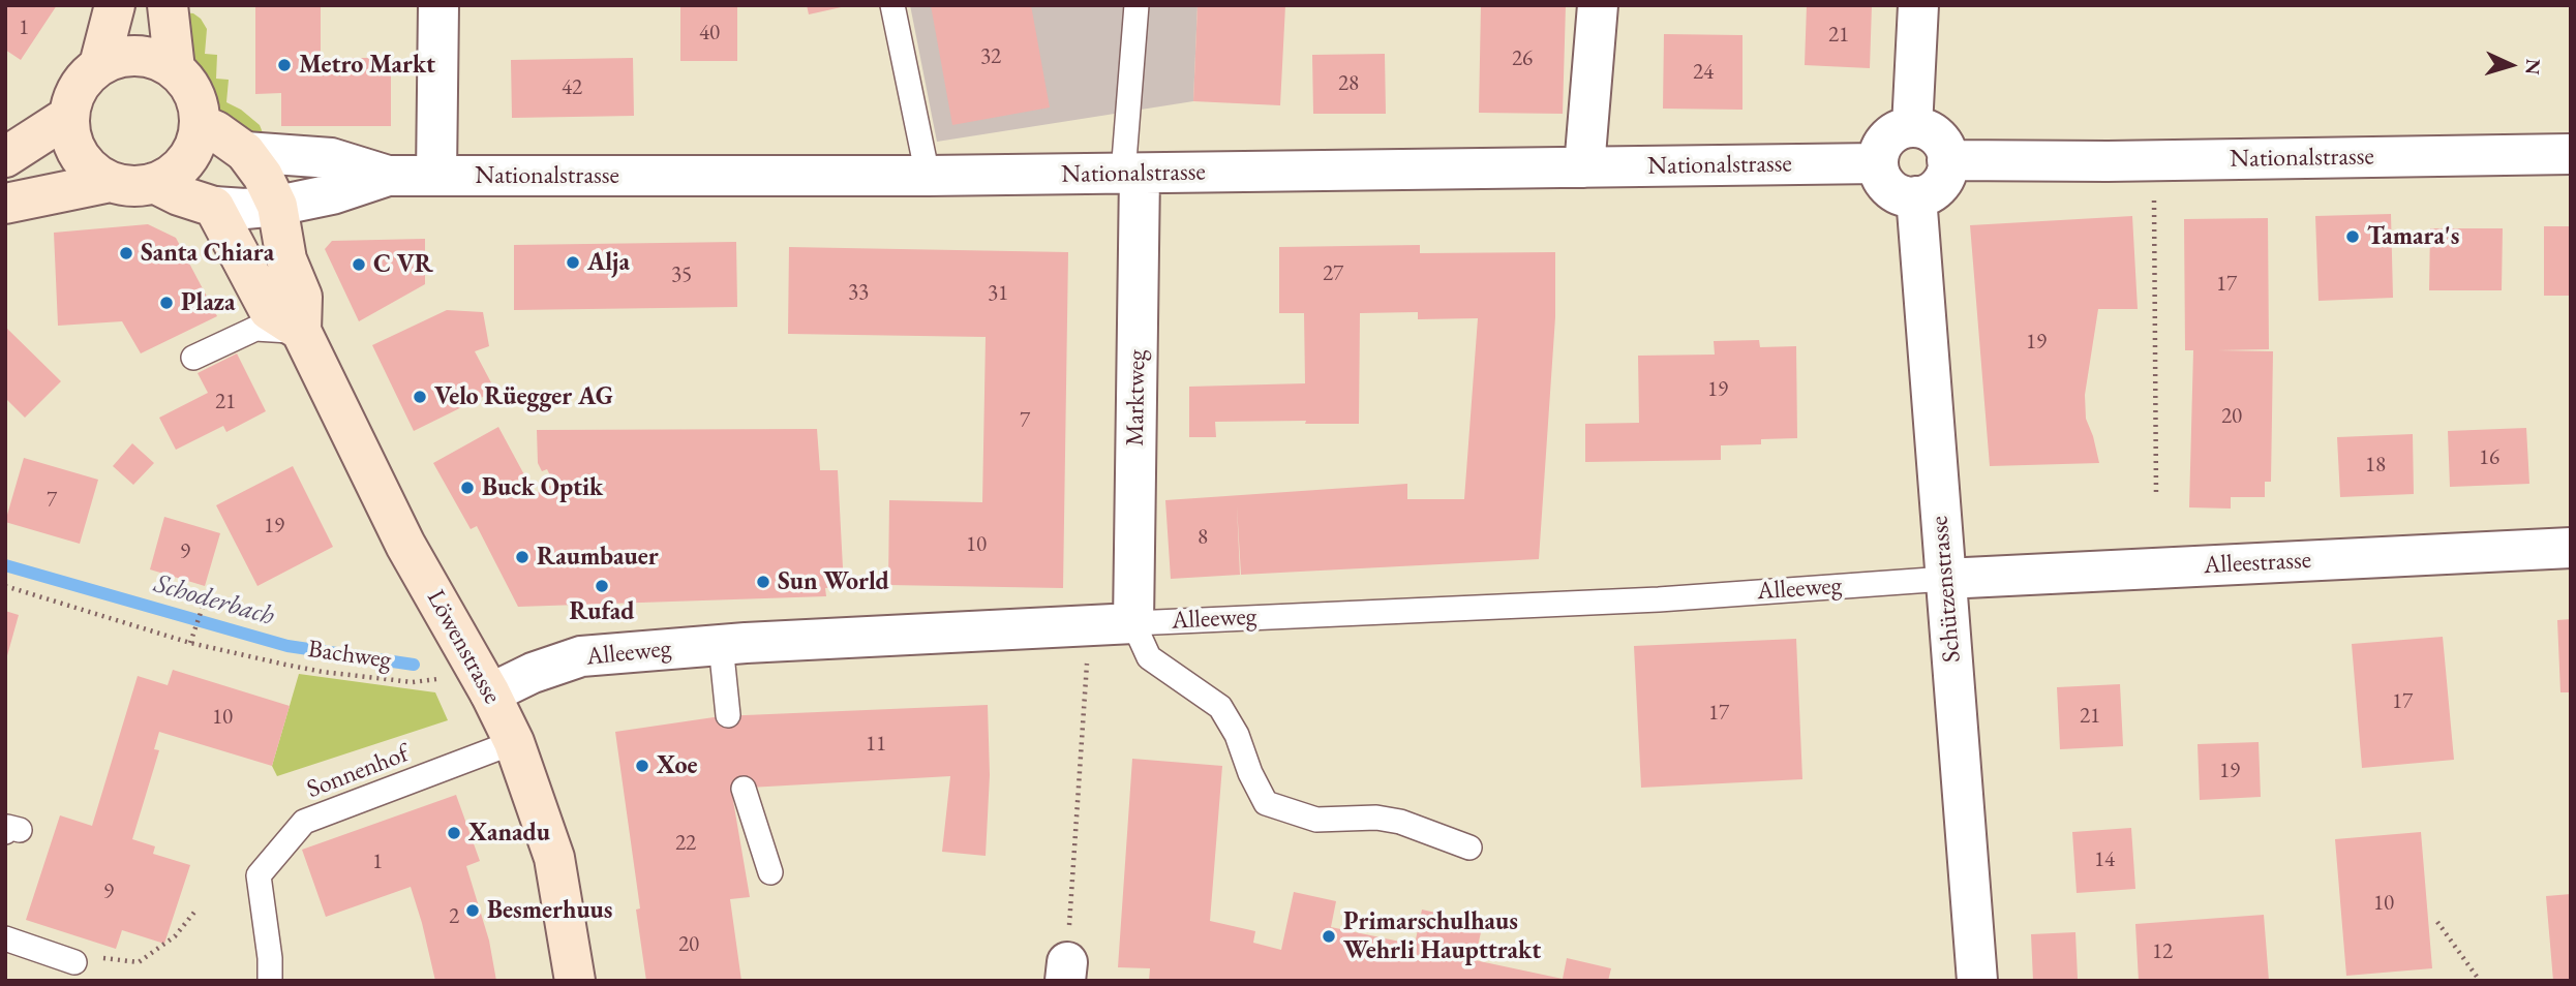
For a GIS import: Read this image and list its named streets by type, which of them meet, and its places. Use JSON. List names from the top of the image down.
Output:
{
  "streets": {
    "street": [
      "Nationalstrasse",
      "Marktweg",
      "Alleestrasse",
      "Alleeweg",
      "Schützenstrasse",
      "Löwenstrasse"
    ],
    "lane": ["Sonnenhof"],
    "path": ["Bachweg"]
  },
  "crossings": [
    ["Nationalstrasse", "Marktweg"],
    ["Nationalstrasse", "Schützenstrasse"],
    ["Nationalstrasse", "Löwenstrasse"],
    ["Marktweg", "Alleeweg"],
    ["Alleestrasse", "Alleeweg"],
    ["Alleestrasse", "Schützenstrasse"],
    ["Alleeweg", "Schützenstrasse"],
    ["Alleeweg", "Löwenstrasse"],
    ["Löwenstrasse", "Sonnenhof"]
  ],
  "water": ["Schoderbach"],
  "places": [
    "Metro Markt",
    "Tamara's",
    "Santa Chiara",
    "Alja",
    "C VR",
    "Plaza",
    "Velo Rüegger AG",
    "Buck Optik",
    "Raumbauer",
    "Sun World",
    "Rufad",
    "Xoe",
    "Xanadu",
    "Besmerhuus",
    "Primarschulhaus Wehrli Haupttrakt"
  ],
  "house_numbers": [
    "1",
    "40",
    "21",
    "32",
    "26",
    "24",
    "28",
    "42",
    "27",
    "35",
    "17",
    "33",
    "31",
    "19",
    "19",
    "21",
    "20",
    "7",
    "16",
    "18",
    "7",
    "19",
    "8",
    "10",
    "9",
    "17",
    "17",
    "21",
    "10",
    "11",
    "19",
    "22",
    "14",
    "1",
    "9",
    "10",
    "2",
    "20",
    "12"
  ],
  "north": "right"
}
